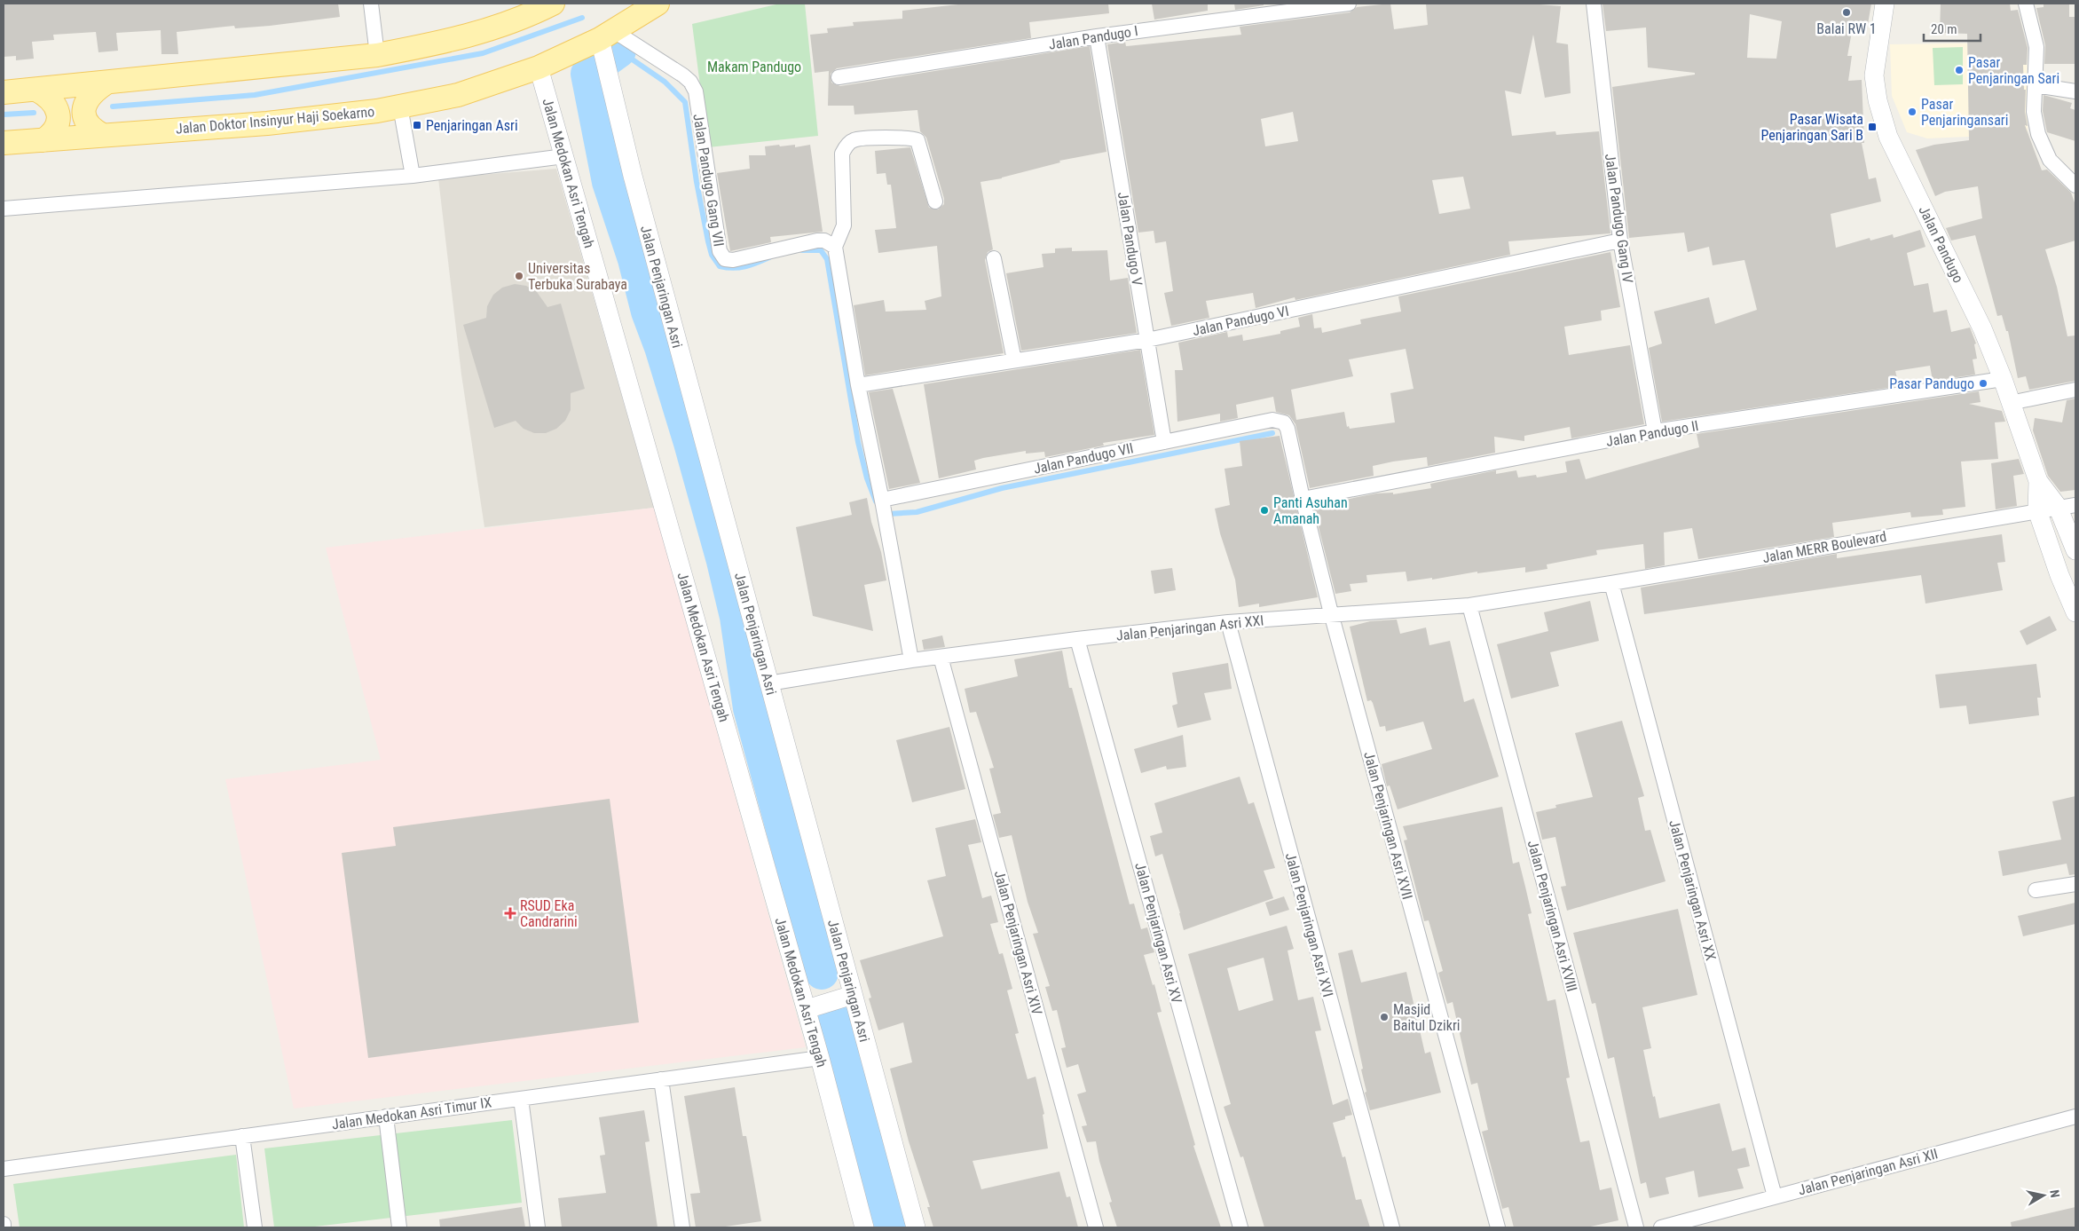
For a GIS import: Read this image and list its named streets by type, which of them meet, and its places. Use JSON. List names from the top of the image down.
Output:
{
  "streets": {
    "main road": ["Jalan Doktor Insinyur Haji Soekarno"],
    "street": [
      "Jalan Pandugo I",
      "Jalan Medokan Asri Tengah",
      "Jalan Pandugo Gang VII",
      "Jalan Pandugo Gang IV",
      "Jalan Pandugo V",
      "Jalan Pandugo",
      "Jalan Penjaringan Asri",
      "Jalan Pandugo VI",
      "Jalan Pandugo II",
      "Jalan Pandugo VII",
      "Jalan MERR Boulevard",
      "Jalan Penjaringan Asri XXI",
      "Jalan Penjaringan Asri XVII",
      "Jalan Penjaringan Asri XX",
      "Jalan Penjaringan Asri XVIII",
      "Jalan Penjaringan Asri XVI",
      "Jalan Penjaringan Asri XV",
      "Jalan Penjaringan Asri XIV",
      "Jalan Medokan Asri Timur IX",
      "Jalan Penjaringan Asri XII"
    ]
  },
  "crossings": [
    ["Jalan Pandugo I", "Jalan Pandugo V"],
    ["Jalan Doktor Insinyur Haji Soekarno", "Jalan Medokan Asri Tengah"],
    ["Jalan Doktor Insinyur Haji Soekarno", "Jalan Pandugo Gang VII"],
    ["Jalan Doktor Insinyur Haji Soekarno", "Jalan Penjaringan Asri"],
    ["Jalan Medokan Asri Tengah", "Jalan Medokan Asri Timur IX"],
    ["Jalan Pandugo Gang VII", "Jalan Penjaringan Asri"],
    ["Jalan Pandugo Gang IV", "Jalan Pandugo VI"],
    ["Jalan Pandugo Gang IV", "Jalan Pandugo II"],
    ["Jalan Pandugo V", "Jalan Pandugo VI"],
    ["Jalan Pandugo V", "Jalan Pandugo VII"],
    ["Jalan Pandugo", "Jalan Pandugo II"],
    ["Jalan Pandugo", "Jalan MERR Boulevard"],
    ["Jalan Penjaringan Asri", "Jalan Penjaringan Asri XXI"],
    ["Jalan Pandugo II", "Jalan Penjaringan Asri XVII"],
    ["Jalan Pandugo VII", "Jalan Penjaringan Asri XVII"],
    ["Jalan MERR Boulevard", "Jalan Penjaringan Asri XXI"],
    ["Jalan MERR Boulevard", "Jalan Penjaringan Asri XX"],
    ["Jalan Penjaringan Asri XXI", "Jalan Penjaringan Asri XVII"],
    ["Jalan Penjaringan Asri XXI", "Jalan Penjaringan Asri XX"],
    ["Jalan Penjaringan Asri XXI", "Jalan Penjaringan Asri XVIII"],
    ["Jalan Penjaringan Asri XXI", "Jalan Penjaringan Asri XVI"],
    ["Jalan Penjaringan Asri XXI", "Jalan Penjaringan Asri XV"],
    ["Jalan Penjaringan Asri XXI", "Jalan Penjaringan Asri XIV"],
    ["Jalan Penjaringan Asri XX", "Jalan Penjaringan Asri XII"]
  ],
  "parks": ["Makam Pandugo"],
  "places": {
    "other": [
      "Balai RW 1",
      "Pasar Penjaringan Sari",
      "Pasar Penjaringansari",
      "Universitas Terbuka Surabaya",
      "Pasar Pandugo",
      "Panti Asuhan Amanah",
      "Masjid Baitul Dzikri"
    ],
    "transit": ["Penjaringan Asri", "Pasar Wisata Penjaringan Sari B"],
    "health": ["RSUD Eka Candrarini"]
  },
  "scale_bar": "20 m",
  "north": "right"
}
